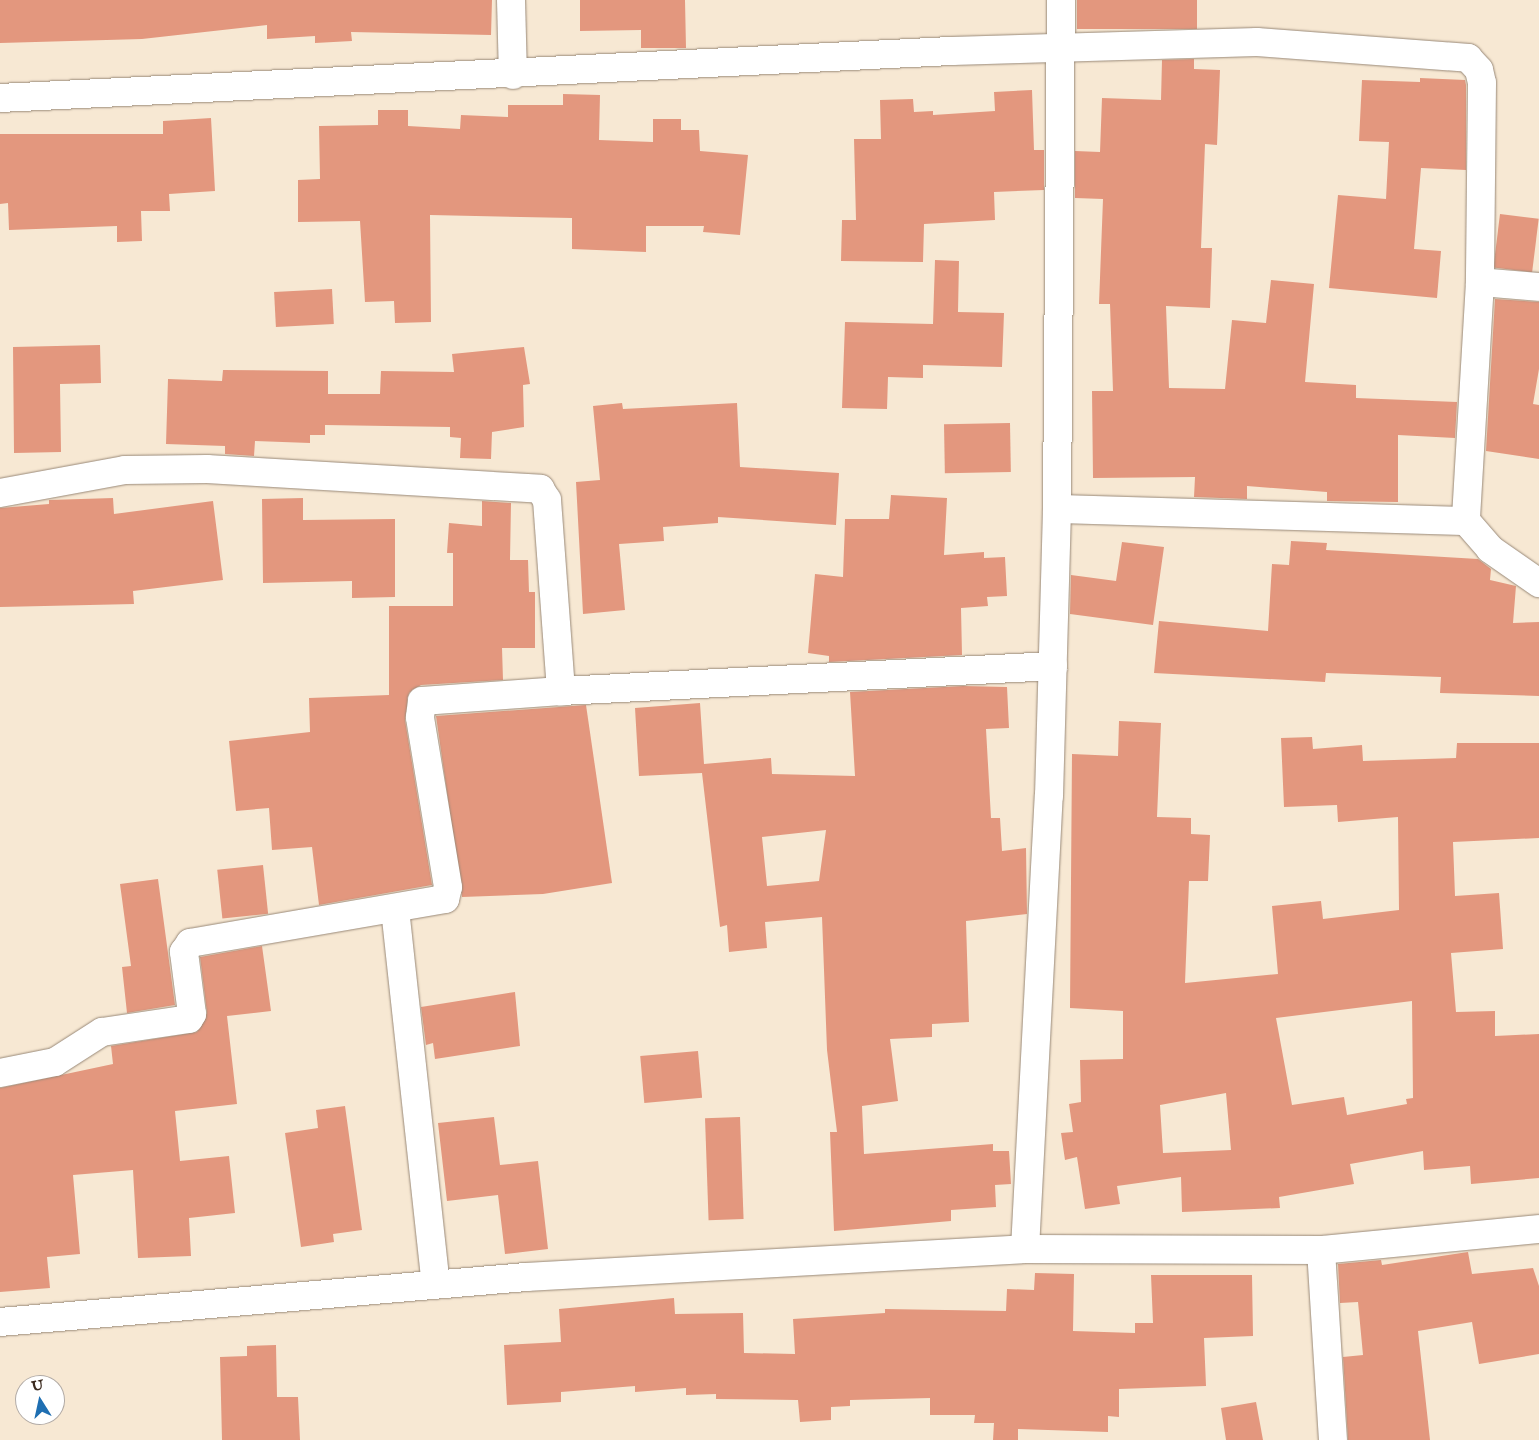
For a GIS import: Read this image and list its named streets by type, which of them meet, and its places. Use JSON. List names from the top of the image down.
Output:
{
  "north": "top"
}
